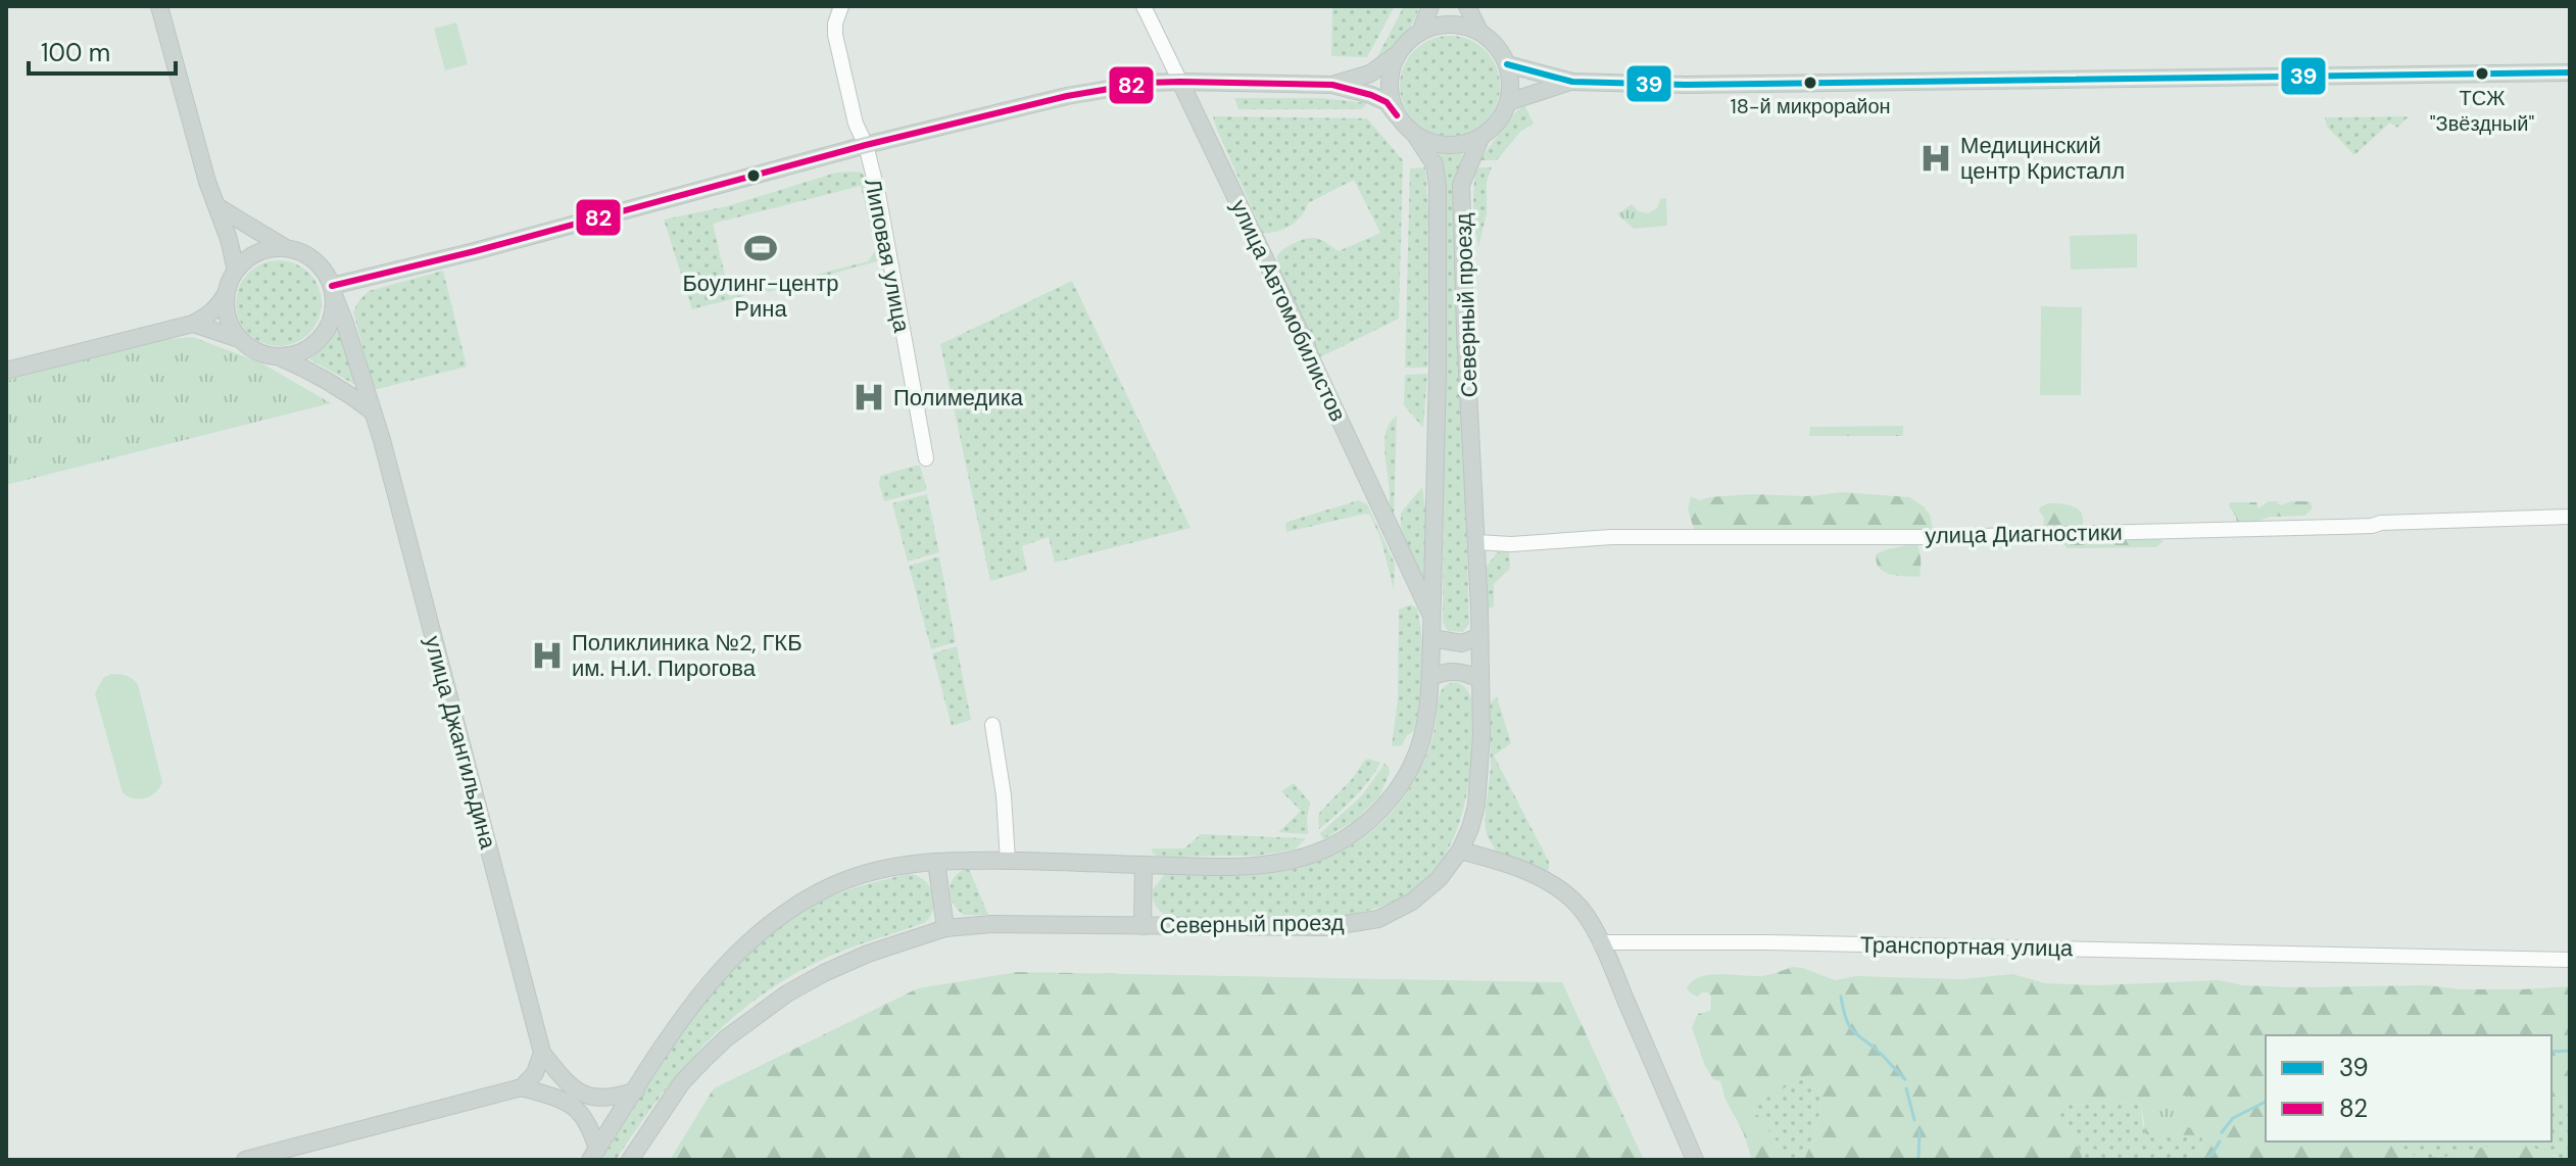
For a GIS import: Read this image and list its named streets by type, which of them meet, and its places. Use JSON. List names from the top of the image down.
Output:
{
  "streets": {
    "main road": ["Северный проезд", "улица Автомобилистов", "улица Джангильдина"],
    "street": ["Липовая улица", "улица Диагностики", "Транспортная улица"]
  },
  "crossings": [
    ["Северный проезд", "улица Автомобилистов"],
    ["Северный проезд", "улица Диагностики"]
  ],
  "places": {
    "other": ["ТСЖ \"Звёздный\"", "18-й микрорайон"],
    "hospital": ["Медицинский центр Кристалл", "Полимедика", "Поликлиника №2, ГКБ им. Н.И. Пирогова"],
    "sports": ["Боулинг-центр Рина"]
  },
  "lines": ["transit line 39", "transit line 82"],
  "legend": ["39", "82"],
  "scale_bar": "100 m"
}
